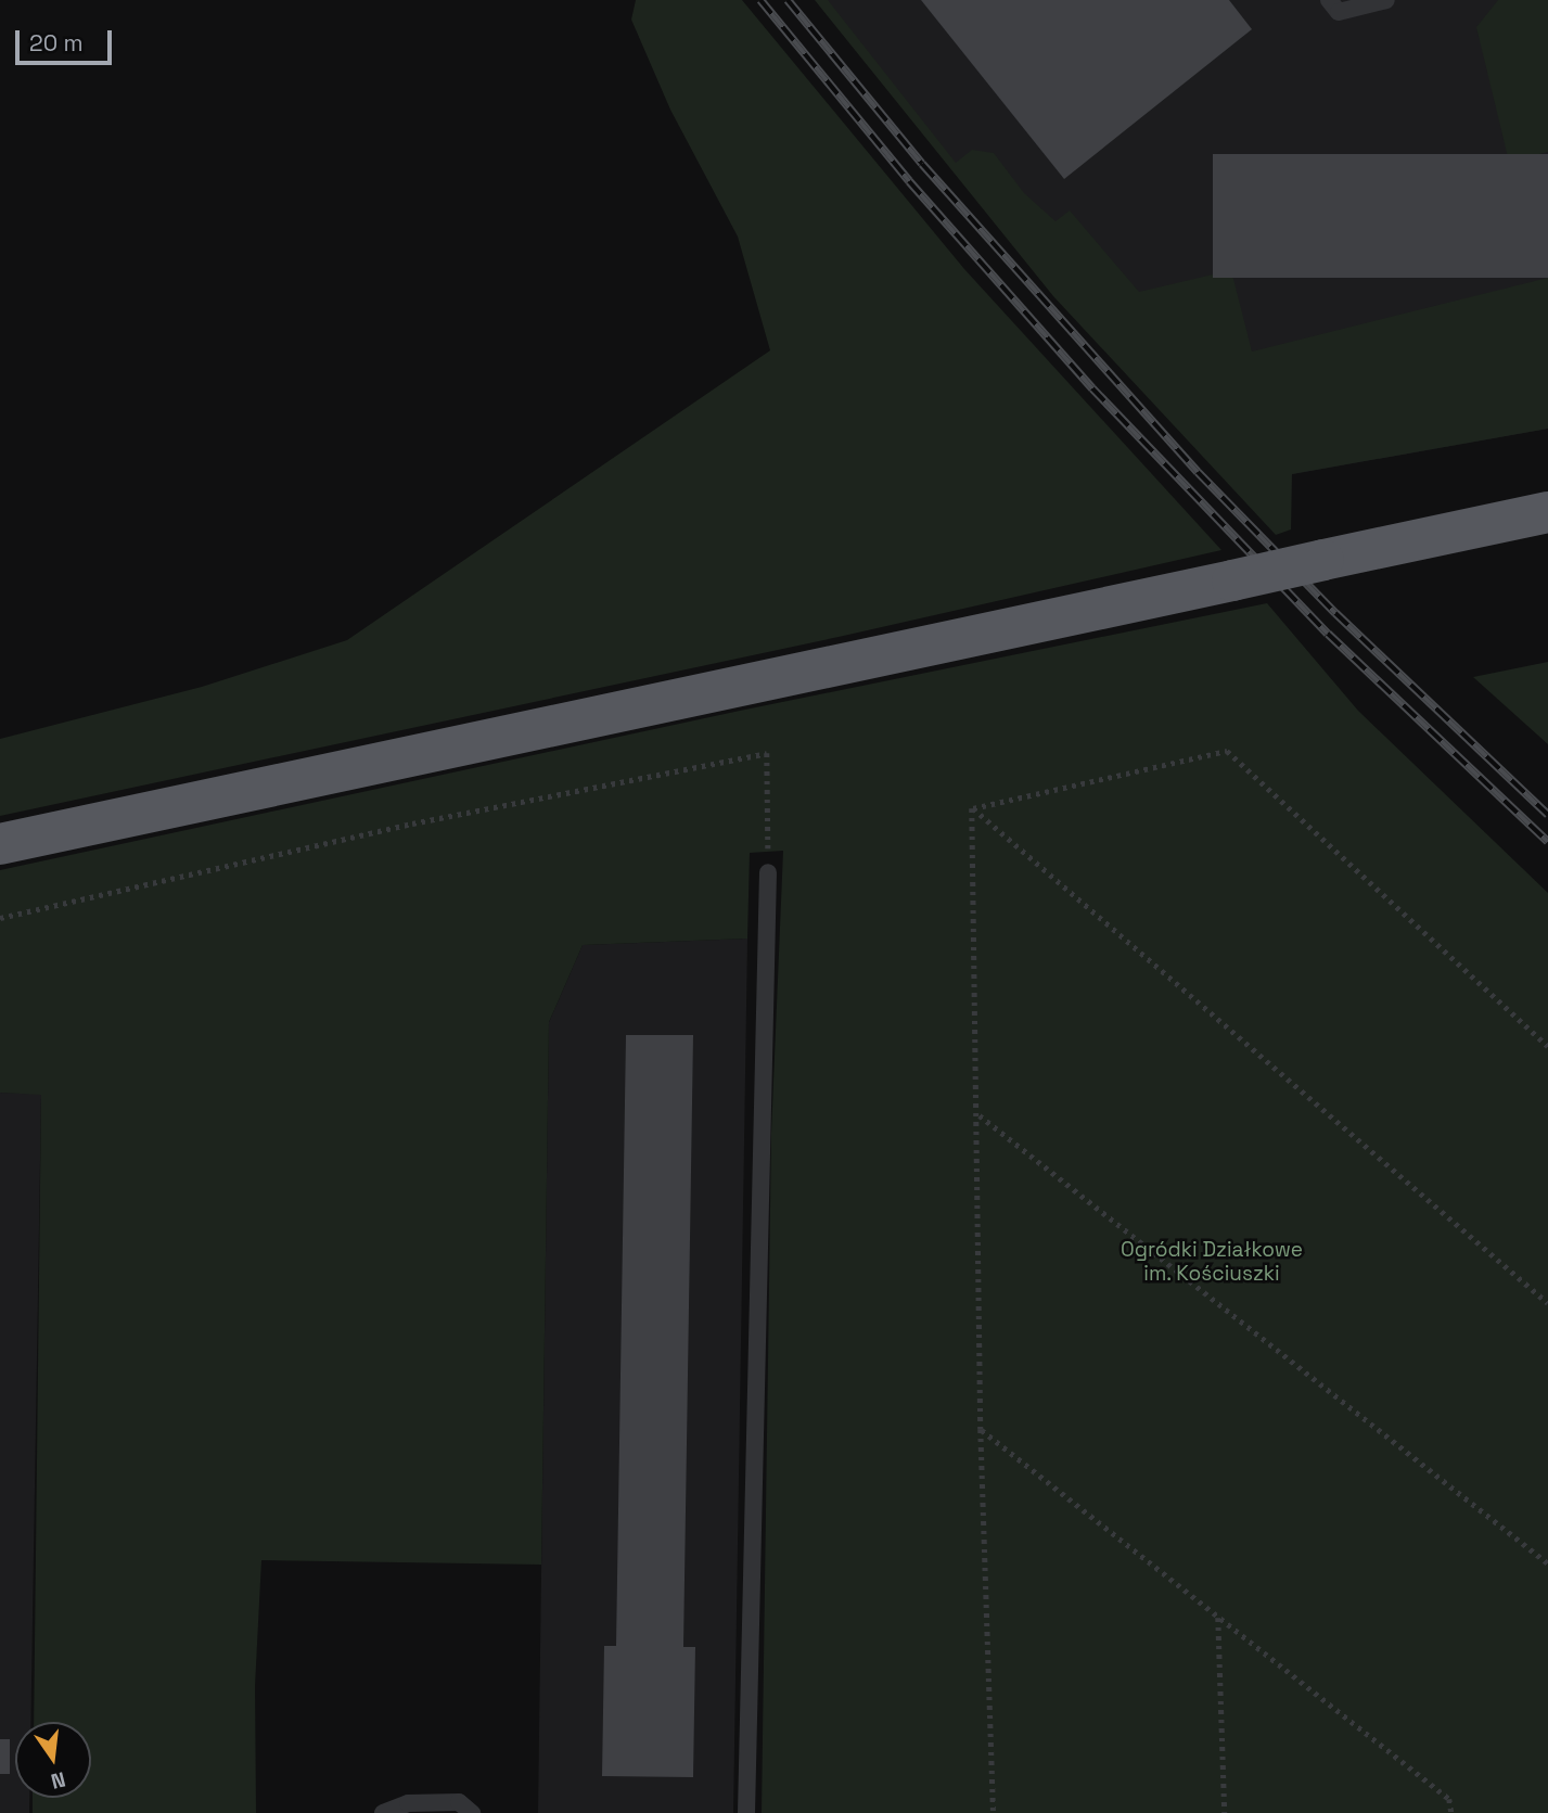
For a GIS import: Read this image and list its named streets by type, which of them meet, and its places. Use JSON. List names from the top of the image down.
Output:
{
  "parks": ["Ogródki Działkowe im. Kościuszki"],
  "scale_bar": "20 m",
  "north": "bottom"
}
